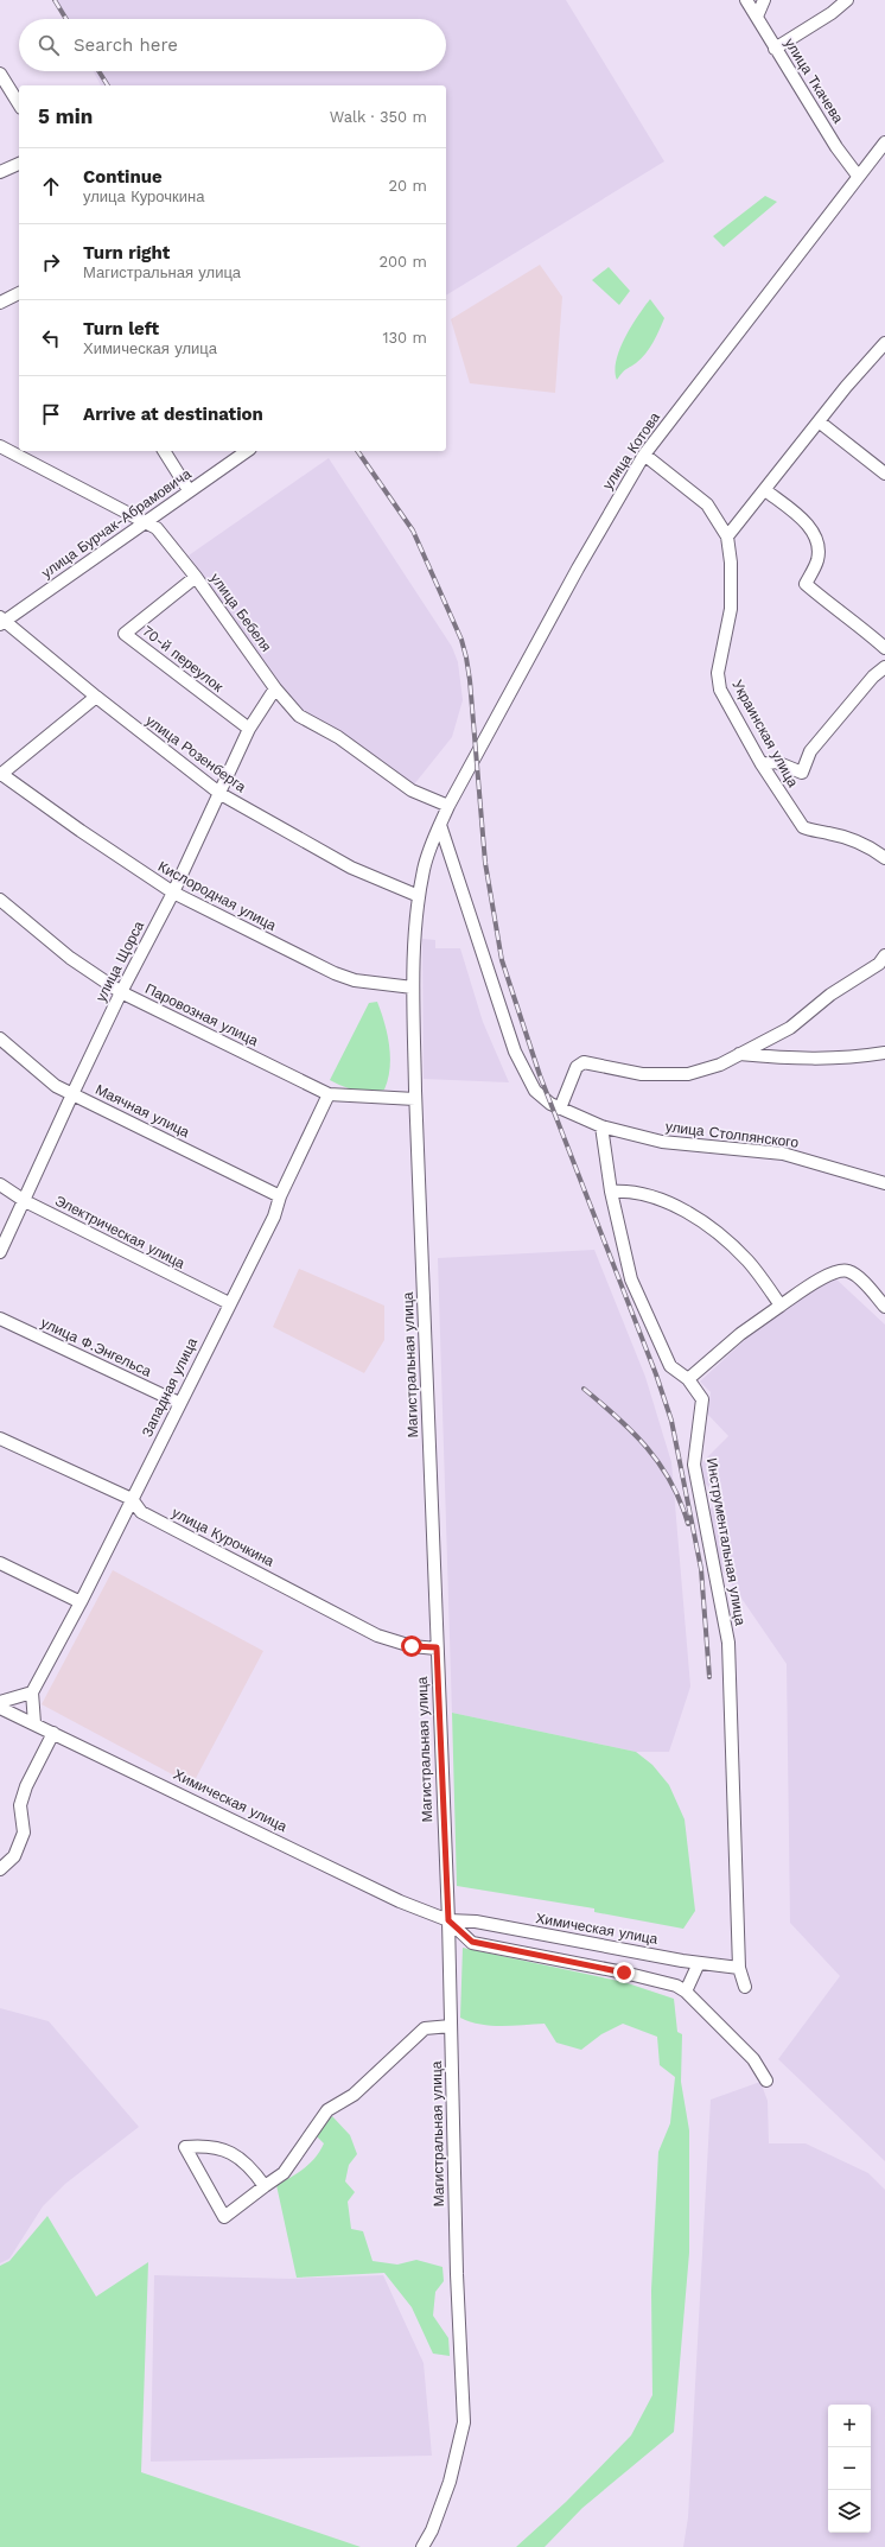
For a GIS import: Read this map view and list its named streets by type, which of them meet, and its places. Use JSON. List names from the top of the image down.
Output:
{
  "streets": {
    "street": [
      "улица Ткачева",
      "улица Котова",
      "улица Бурчак-Абрамовича",
      "улица Бебеля",
      "70-й переулок",
      "Украинская улица",
      "улица Розенберга",
      "Кислородная улица",
      "улица Щорса",
      "Паровозная улица",
      "Маячная улица",
      "улица Столпянского",
      "Электрическая улица",
      "улица Ф.Энгельса",
      "Магистральная улица",
      "Западная улица",
      "улица Курочкина",
      "Инструментальная улица",
      "Химическая улица"
    ]
  },
  "crossings": [
    ["улица Ткачева", "улица Котова"],
    ["улица Котова", "улица Бебеля"],
    ["улица Котова", "Украинская улица"],
    ["улица Котова", "Магистральная улица"],
    ["улица Бурчак-Абрамовича", "улица Бебеля"],
    ["улица Бурчак-Абрамовича", "улица Розенберга"],
    ["улица Бебеля", "70-й переулок"],
    ["улица Бебеля", "улица Щорса"],
    ["улица Бебеля", "Магистральная улица"],
    ["70-й переулок", "улица Щорса"],
    ["улица Розенберга", "улица Щорса"],
    ["улица Розенберга", "Магистральная улица"],
    ["Кислородная улица", "улица Щорса"],
    ["Кислородная улица", "Магистральная улица"],
    ["улица Щорса", "Паровозная улица"],
    ["улица Щорса", "Маячная улица"],
    ["улица Щорса", "Электрическая улица"],
    ["Паровозная улица", "Магистральная улица"],
    ["Паровозная улица", "Западная улица"],
    ["Маячная улица", "Западная улица"],
    ["улица Столпянского", "Магистральная улица"],
    ["улица Столпянского", "Инструментальная улица"],
    ["Электрическая улица", "Западная улица"],
    ["улица Ф.Энгельса", "Западная улица"],
    ["Магистральная улица", "улица Курочкина"],
    ["Магистральная улица", "Химическая улица"],
    ["Западная улица", "улица Курочкина"],
    ["Инструментальная улица", "Химическая улица"]
  ],
  "page": {
    "search": "Search here",
    "heading": ["5 min", "Walk · 350 m"],
    "list": [
      ["Continue", "улица Курочкина", "20 m"],
      ["Turn right", "Магистральная улица", "200 m"],
      ["Turn left", "Химическая улица", "130 m"],
      "Arrive at destination"
    ],
    "map_buttons": ["+", "−"]
  }
}
